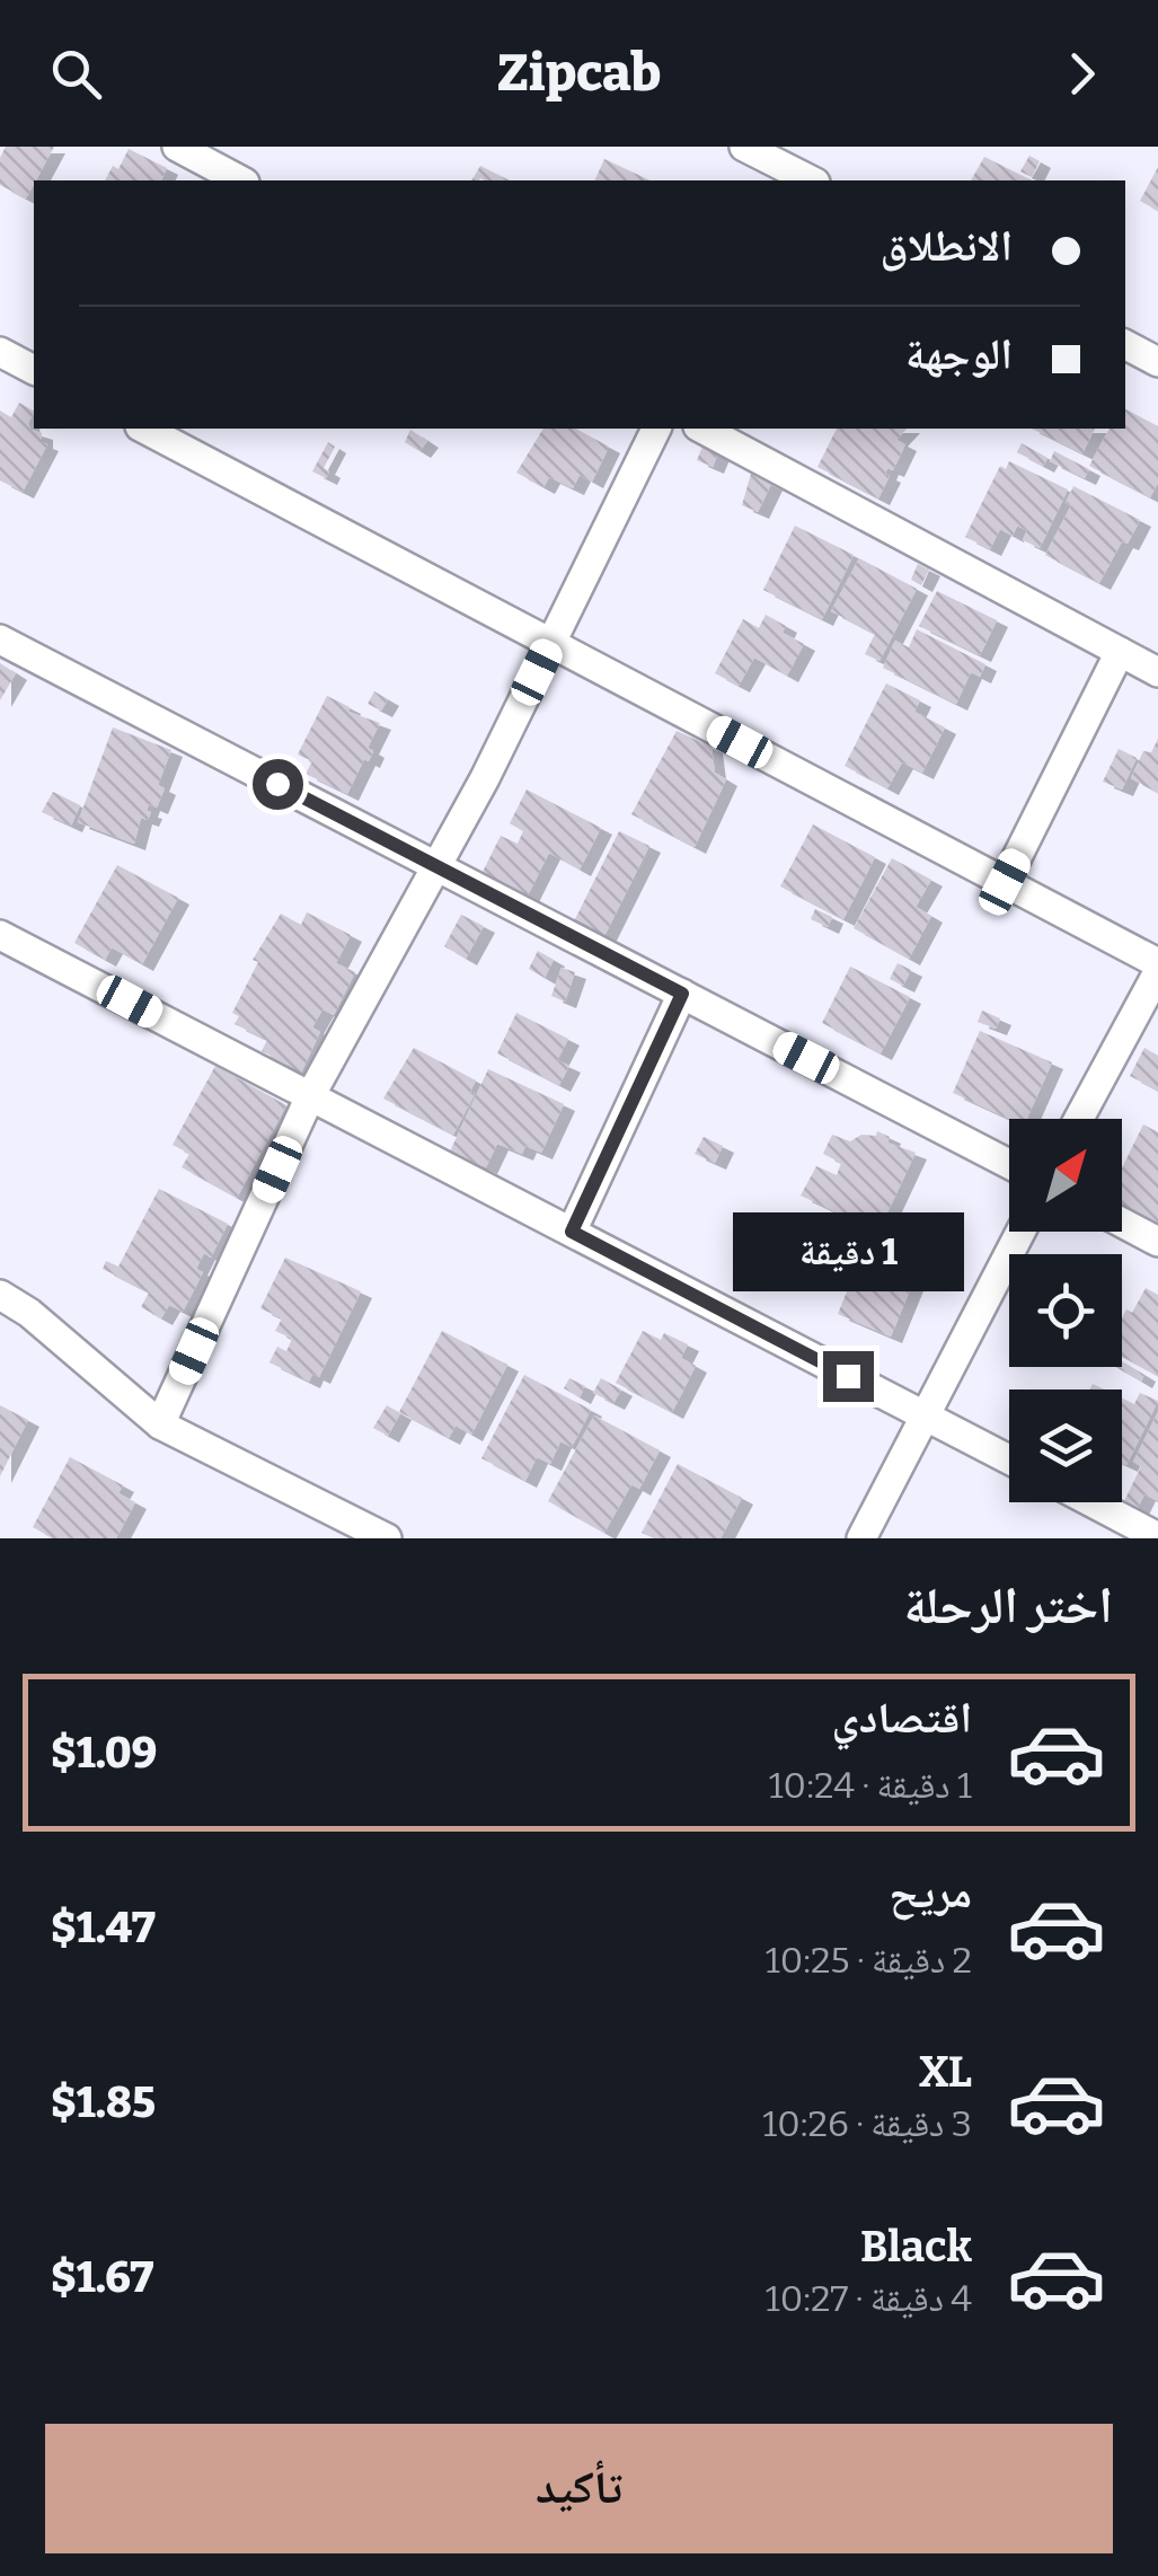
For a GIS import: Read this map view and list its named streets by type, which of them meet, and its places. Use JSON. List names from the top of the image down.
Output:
{
  "north": "top right",
  "page": {
    "header": "Zipcab",
    "banner": ["الانطلاق", "الوجهة"],
    "bubble": "1 دقيقة",
    "heading": "اختر الرحلة",
    "list": [
      {
        "name": "اقتصادي",
        "note": "1 دقيقة · 10:24",
        "value": "$1.09"
      },
      {
        "name": "مريح",
        "note": "2 دقيقة · 10:25",
        "value": "$1.47"
      },
      {
        "name": "XL",
        "note": "3 دقيقة · 10:26",
        "value": "$1.85"
      },
      {
        "name": "Black",
        "note": "4 دقيقة · 10:27",
        "value": "$1.67"
      }
    ],
    "buttons": "تأكيد"
  }
}
